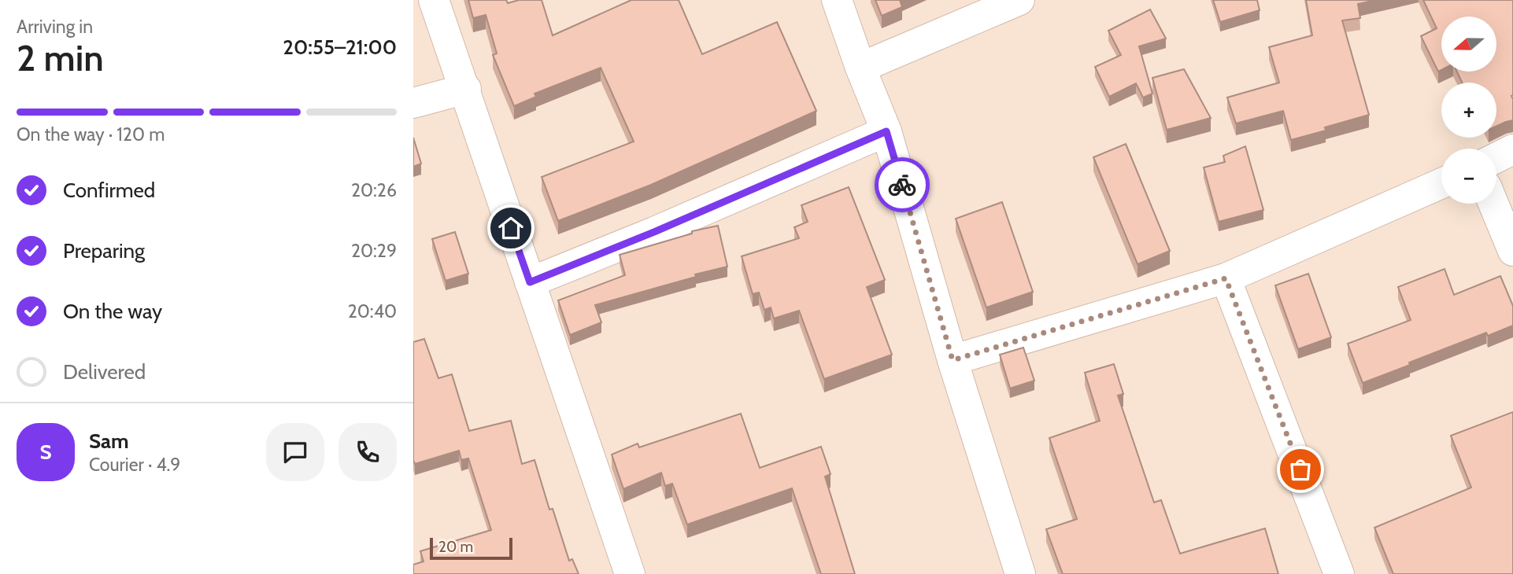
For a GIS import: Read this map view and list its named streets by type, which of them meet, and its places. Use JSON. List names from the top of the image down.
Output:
{
  "scale_bar": "20 m",
  "north": "left",
  "page": {
    "heading": ["2 min", "Arriving in", "20:55–21:00"],
    "panel": ["Sam", "Courier · 4.9"],
    "map_buttons": ["+", "−"],
    "bar": "On the way · 120 m",
    "list": [
      ["Confirmed", "20:26"],
      ["Preparing", "20:29"],
      ["On the way", "20:40"],
      "Delivered"
    ],
    "round": "S",
    "scale": "20 m"
  }
}
